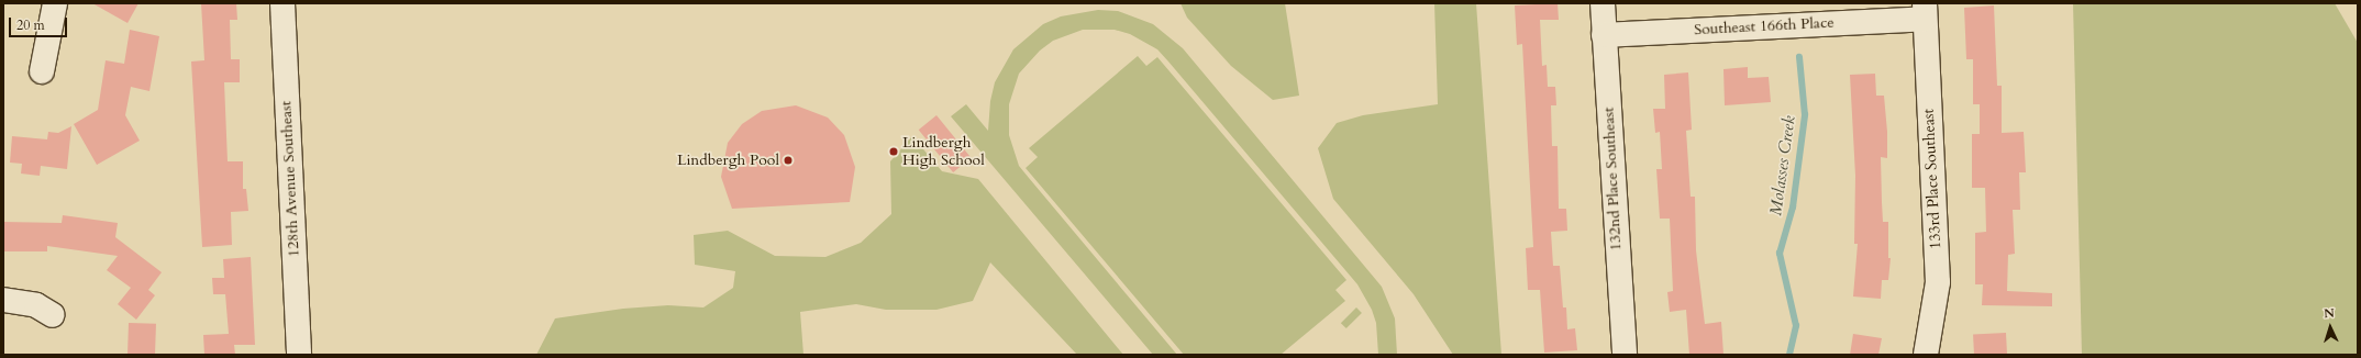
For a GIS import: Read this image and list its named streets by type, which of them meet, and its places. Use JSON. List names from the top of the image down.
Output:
{
  "streets": {
    "street": [
      "Southeast 166th Place",
      "128th Avenue Southeast",
      "132nd Place Southeast",
      "133rd Place Southeast"
    ]
  },
  "crossings": [
    ["Southeast 166th Place", "132nd Place Southeast"],
    ["Southeast 166th Place", "133rd Place Southeast"]
  ],
  "water": ["Molasses Creek"],
  "places": ["Lindbergh High School", "Lindbergh Pool"],
  "scale_bar": "20 m",
  "north": "top"
}
